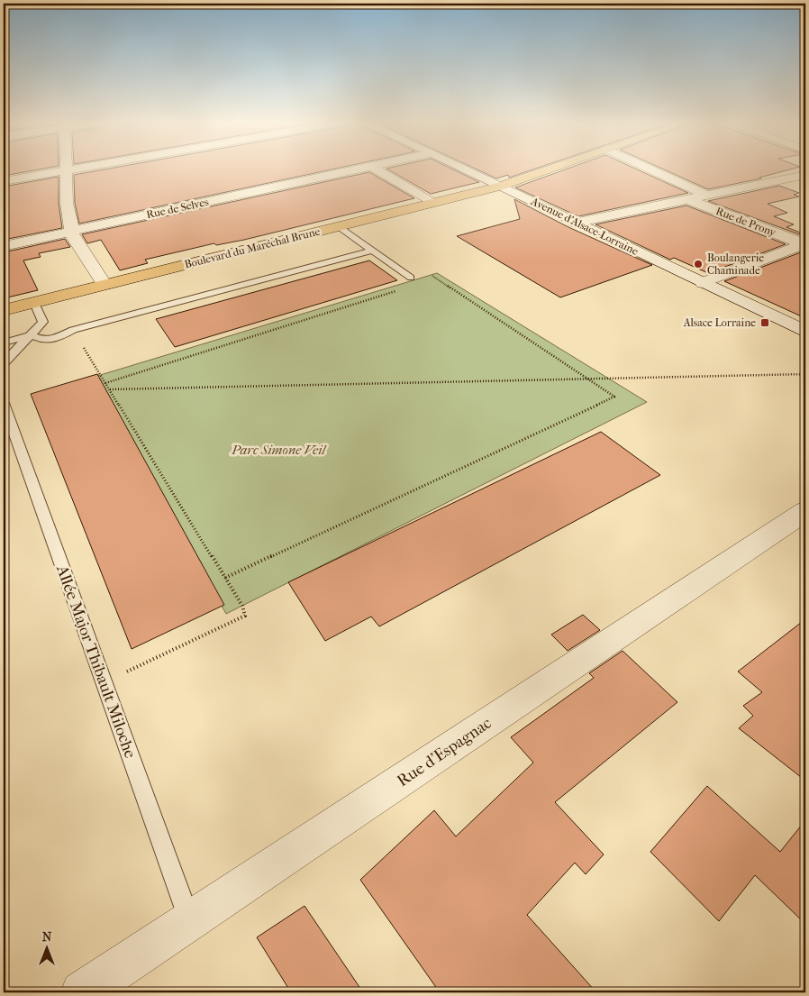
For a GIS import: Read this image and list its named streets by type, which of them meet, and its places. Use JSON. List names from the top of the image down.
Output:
{
  "streets": {
    "main road": ["Boulevard du Maréchal Brune"],
    "street": [
      "Rue de Selves",
      "Rue de Prony",
      "Avenue d'Alsace-Lorraine",
      "Rue d'Espagnac"
    ],
    "lane": ["Allée Major Thibault Miloche"]
  },
  "crossings": [
    ["Avenue d'Alsace-Lorraine", "Boulevard du Maréchal Brune"],
    ["Allée Major Thibault Miloche", "Rue d'Espagnac"]
  ],
  "parks": ["Parc Simone Veil"],
  "places": {
    "other": ["Boulangerie Chaminade"],
    "transit": ["Alsace Lorraine"]
  },
  "north": "top"
}
